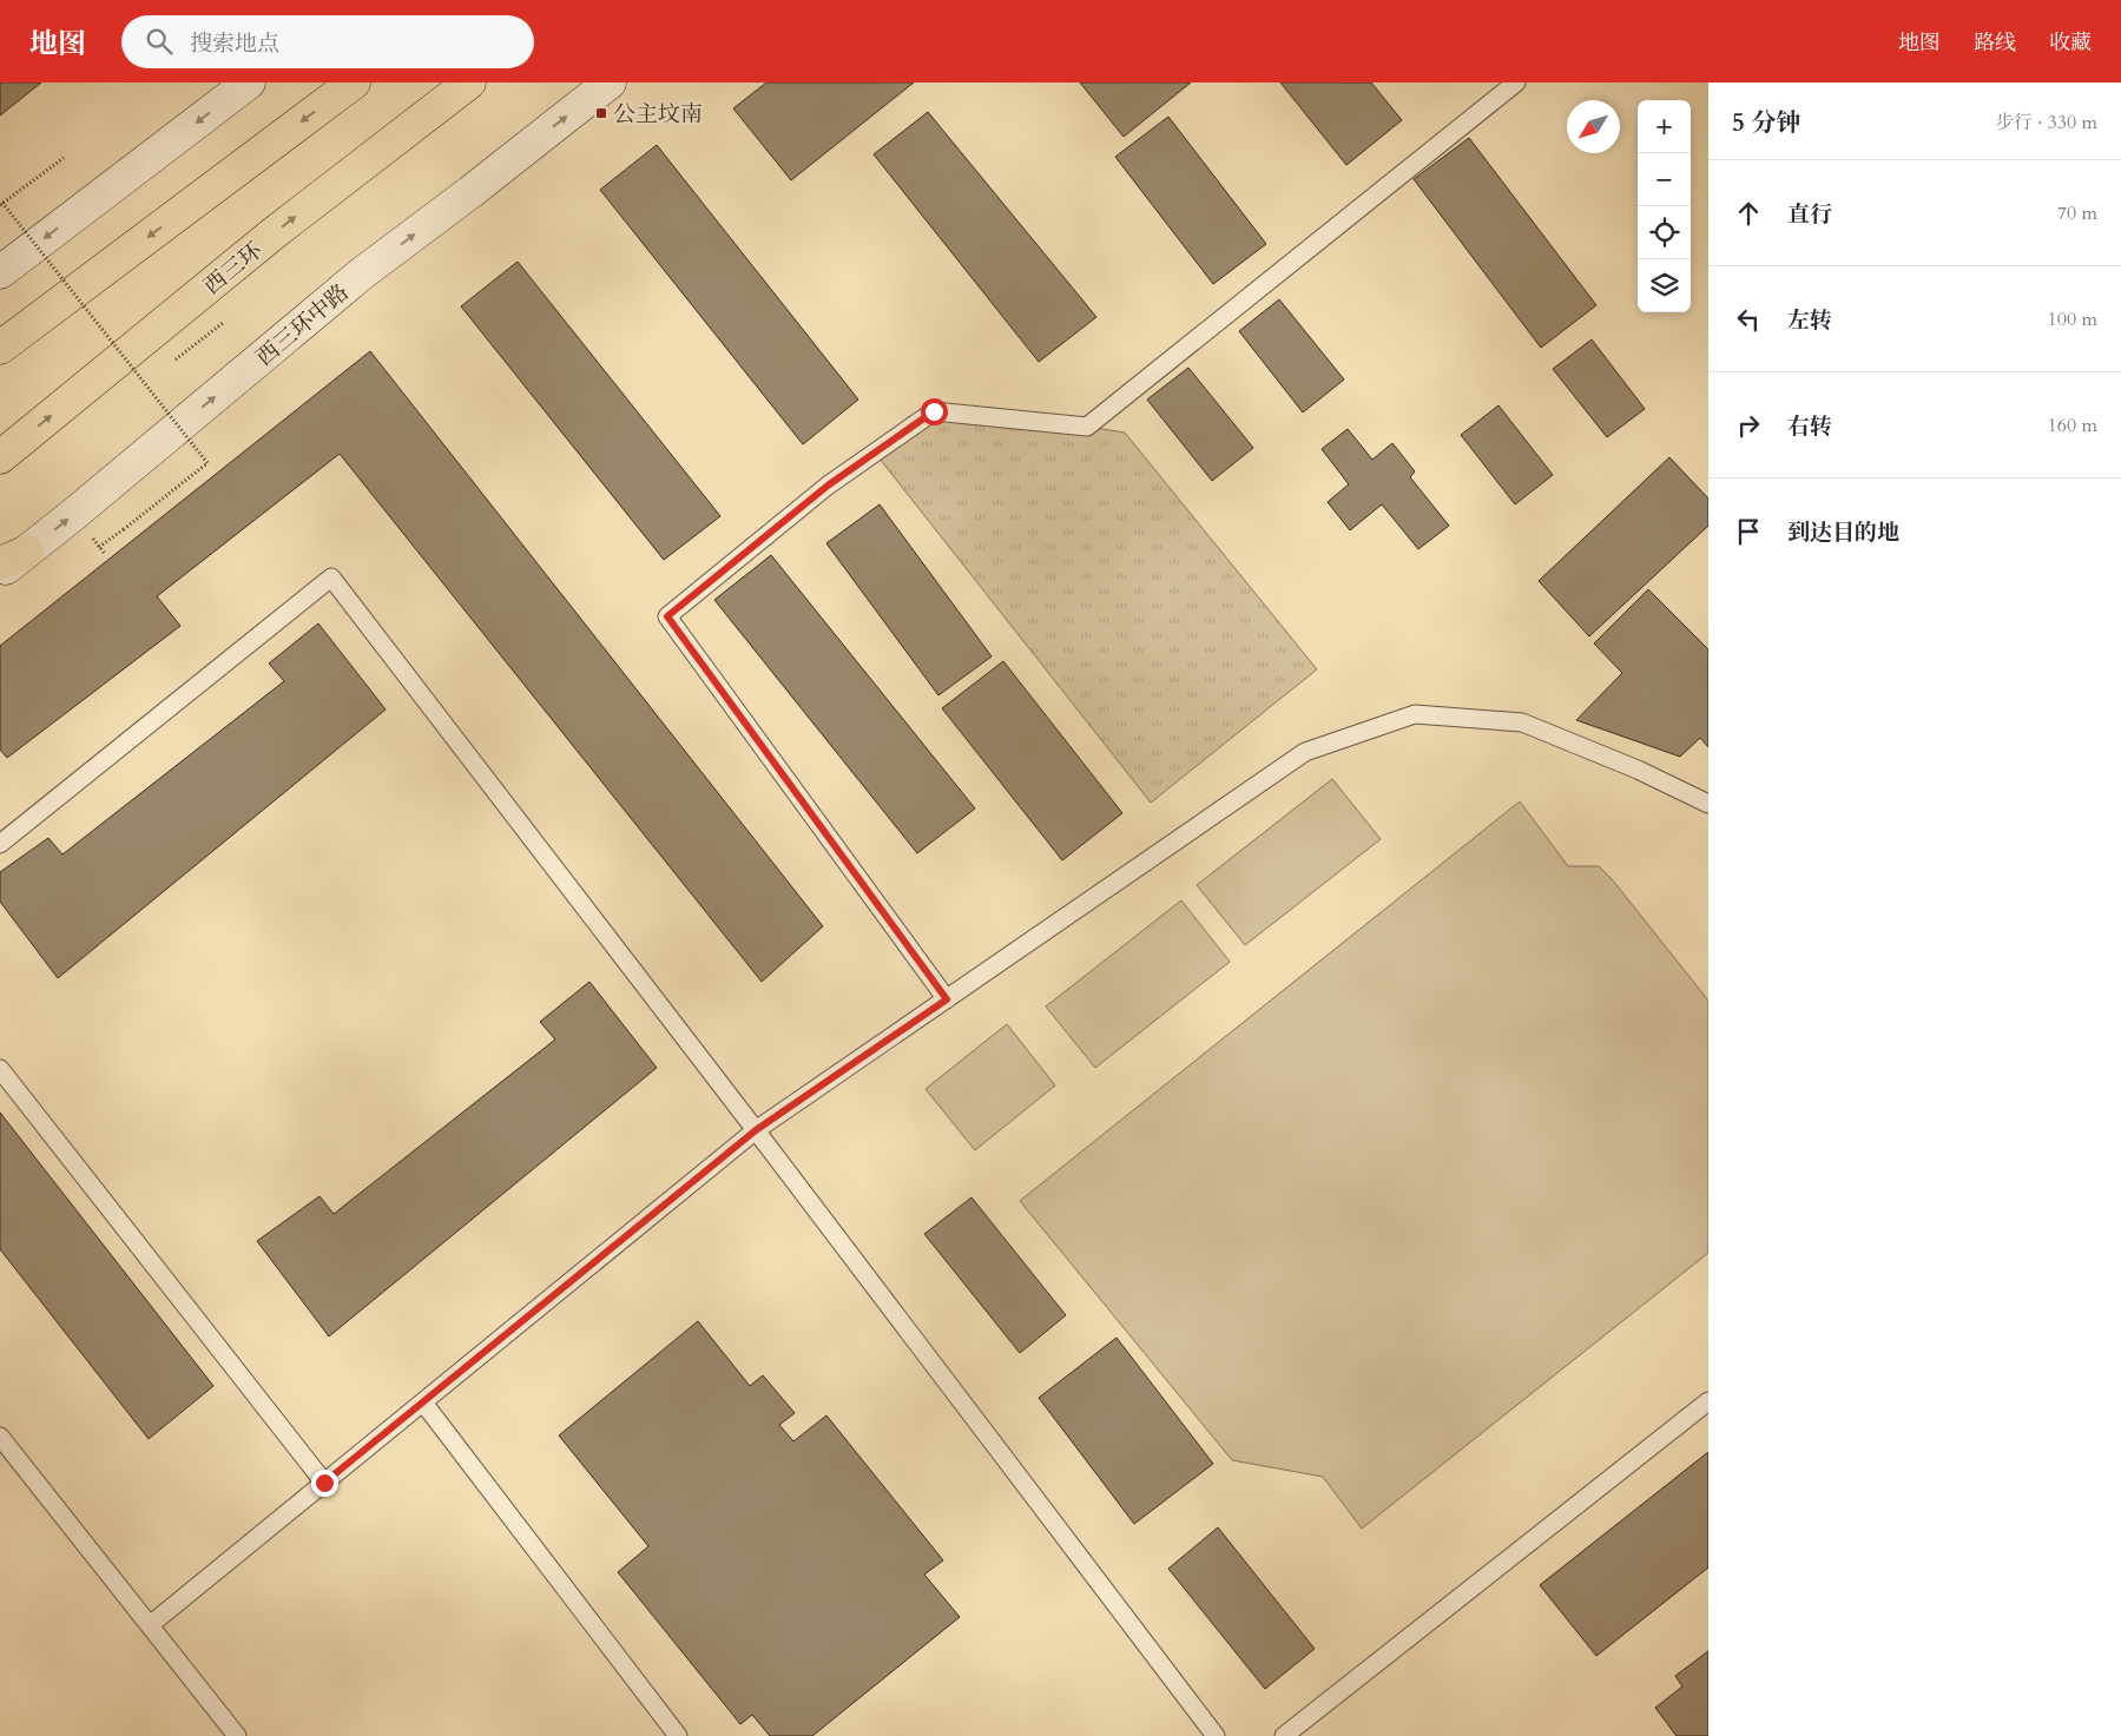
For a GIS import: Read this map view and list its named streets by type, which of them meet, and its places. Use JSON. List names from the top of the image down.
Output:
{
  "streets": {
    "highway": ["西三环"],
    "street": ["西三环中路"]
  },
  "places": {
    "transit": ["公主坟南"]
  },
  "north": "bottom left",
  "page": {
    "header": "地图",
    "search": "搜索地点",
    "nav": ["地图", "路线", "收藏"],
    "heading": ["5 分钟", "步行 · 330 m"],
    "map_buttons": ["+", "−"],
    "list": [
      ["直行", "70 m"],
      ["左转", "100 m"],
      ["右转", "160 m"],
      "到达目的地"
    ]
  }
}
